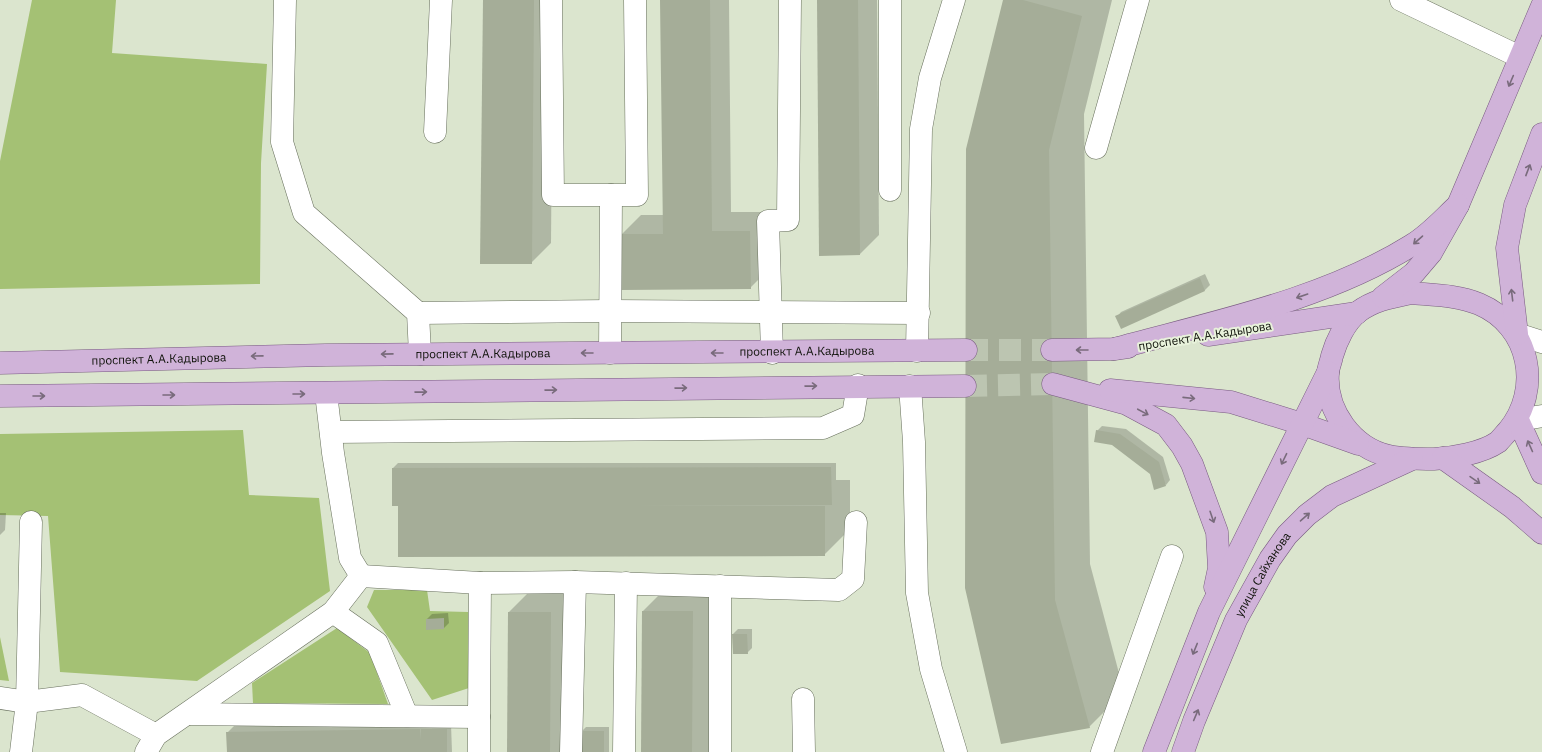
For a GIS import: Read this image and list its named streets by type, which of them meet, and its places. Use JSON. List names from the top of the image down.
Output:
{
  "streets": {
    "main road": ["проспект А.А.Кадырова", "улица Сайханова"]
  }
}
